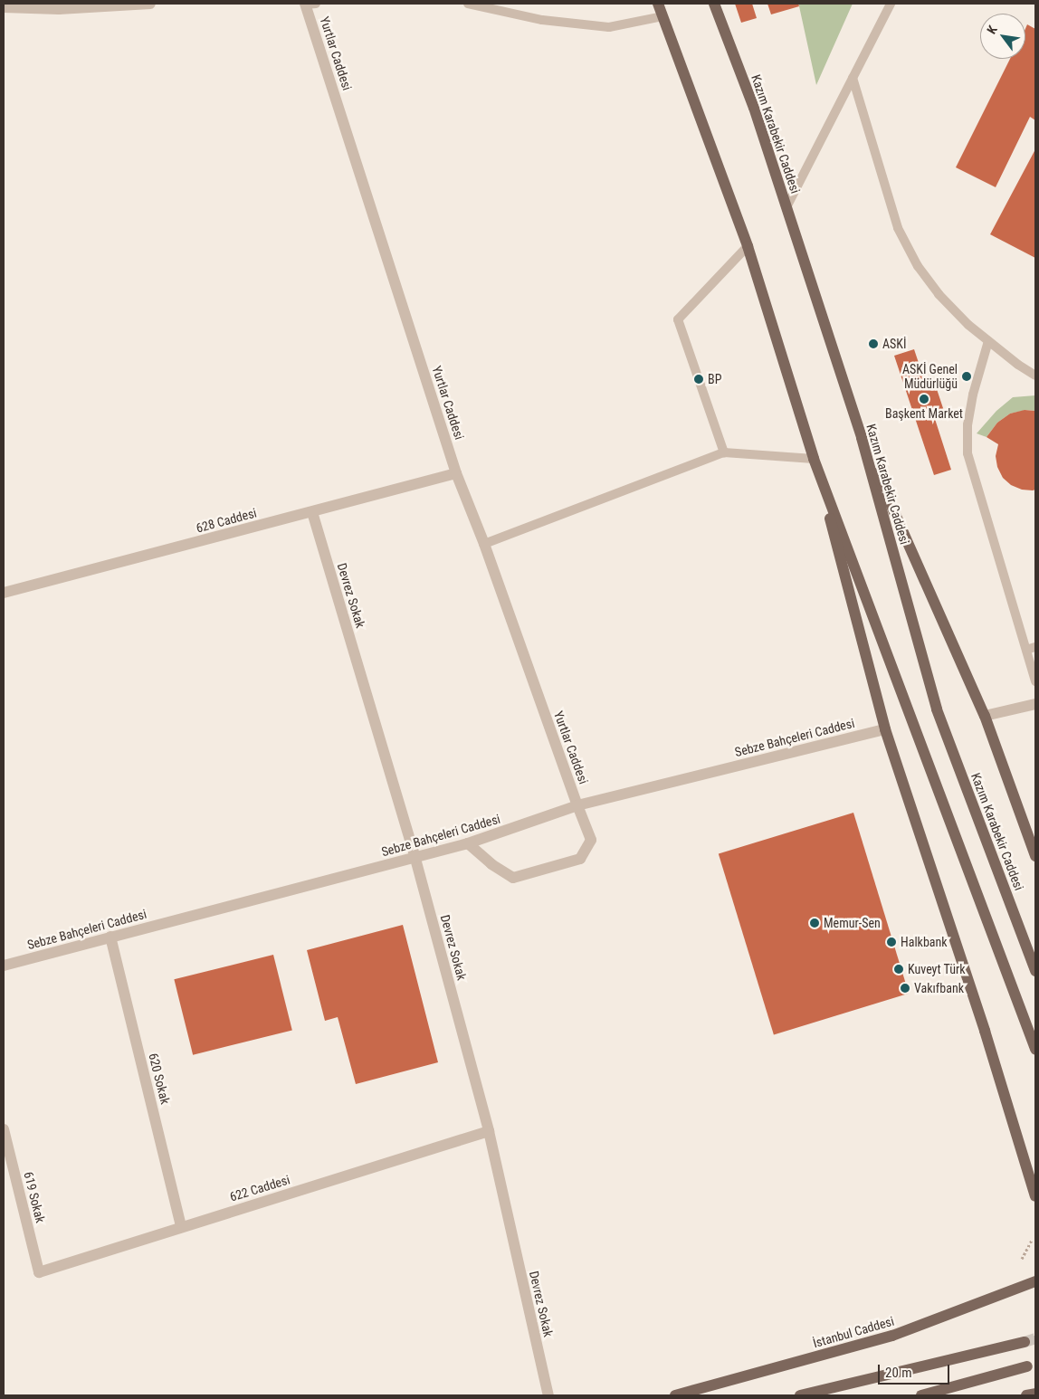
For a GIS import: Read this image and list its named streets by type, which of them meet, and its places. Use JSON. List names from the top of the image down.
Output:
{
  "streets": {
    "main road": ["Kazım Karabekir Caddesi", "İstanbul Caddesi"],
    "street": [
      "Yurtlar Caddesi",
      "628 Caddesi",
      "Devrez Sokak",
      "Sebze Bahçeleri Caddesi",
      "620 Sokak",
      "622 Caddesi",
      "619 Sokak"
    ]
  },
  "crossings": [
    ["Yurtlar Caddesi", "628 Caddesi"],
    ["Yurtlar Caddesi", "Sebze Bahçeleri Caddesi"],
    ["628 Caddesi", "Devrez Sokak"],
    ["Devrez Sokak", "Sebze Bahçeleri Caddesi"],
    ["Devrez Sokak", "622 Caddesi"],
    ["Sebze Bahçeleri Caddesi", "620 Sokak"],
    ["620 Sokak", "622 Caddesi"],
    ["622 Caddesi", "619 Sokak"]
  ],
  "places": [
    "ASKİ",
    "ASKİ Genel Müdürlüğü",
    "BP",
    "Başkent Market",
    "Memur-Sen",
    "Halkbank",
    "Kuveyt Türk",
    "Vakıfbank"
  ],
  "scale_bar": "20 m",
  "north": "top left"
}
